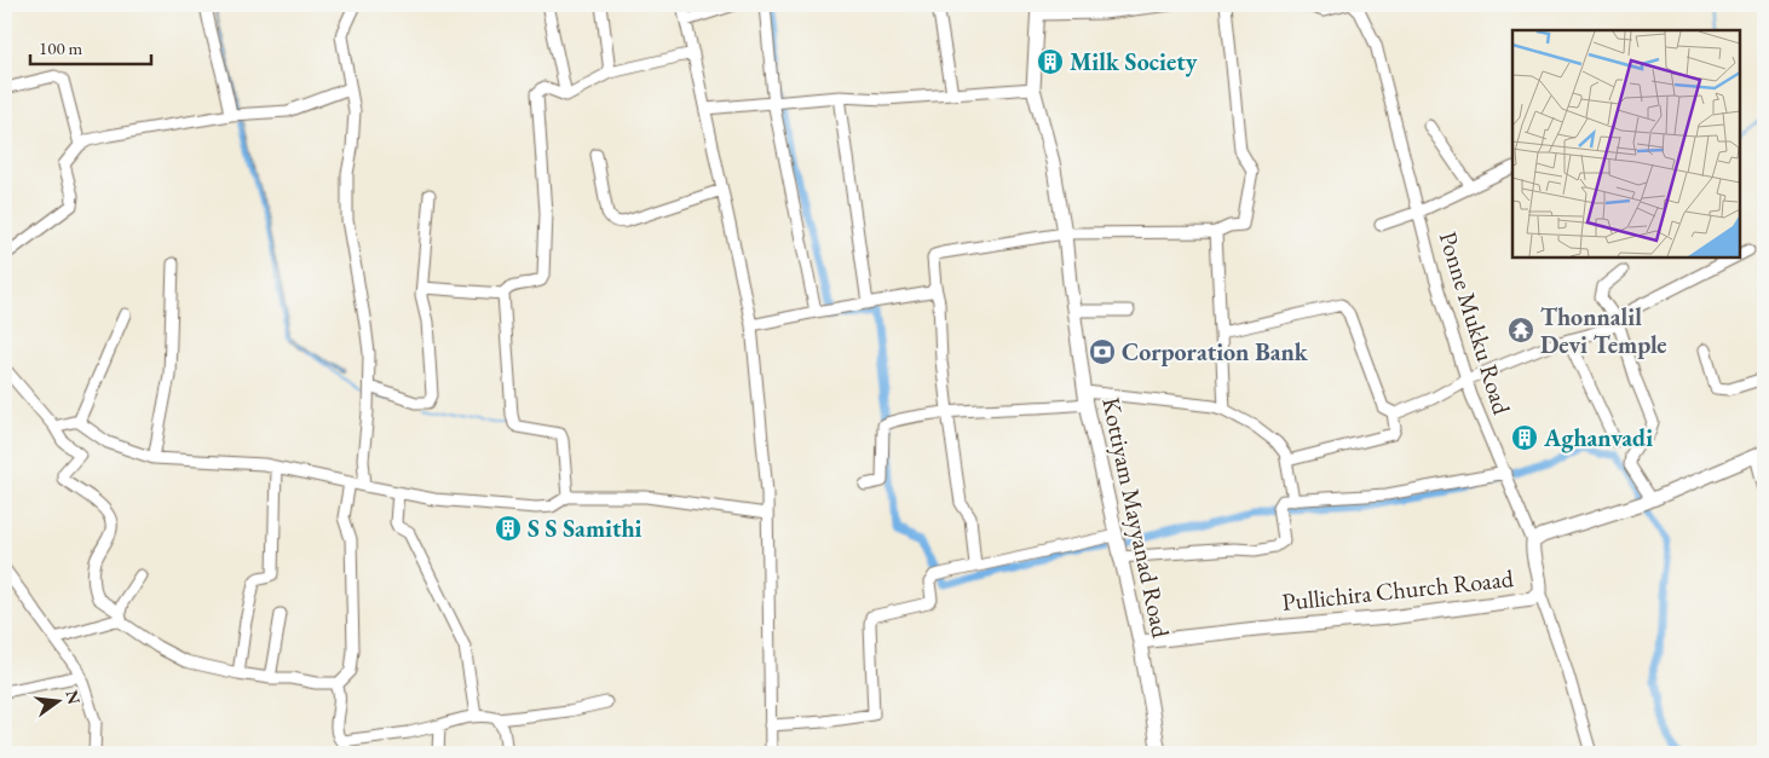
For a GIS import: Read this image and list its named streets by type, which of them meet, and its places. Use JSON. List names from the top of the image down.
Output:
{
  "streets": {
    "main road": ["Kottiyam Mayyanad Road", "Pullichira Church Roaad"],
    "street": ["Ponne Mukku Road"]
  },
  "crossings": [
    ["Ponne Mukku Road", "Pullichira Church Roaad"],
    ["Kottiyam Mayyanad Road", "Pullichira Church Roaad"]
  ],
  "places": {
    "building": ["Milk Society", "Aghanvadi", "S S Samithi"],
    "temple": ["Thonnalil Devi Temple"],
    "bank": ["Corporation Bank"]
  },
  "scale_bar": "100 m",
  "north": "right"
}
